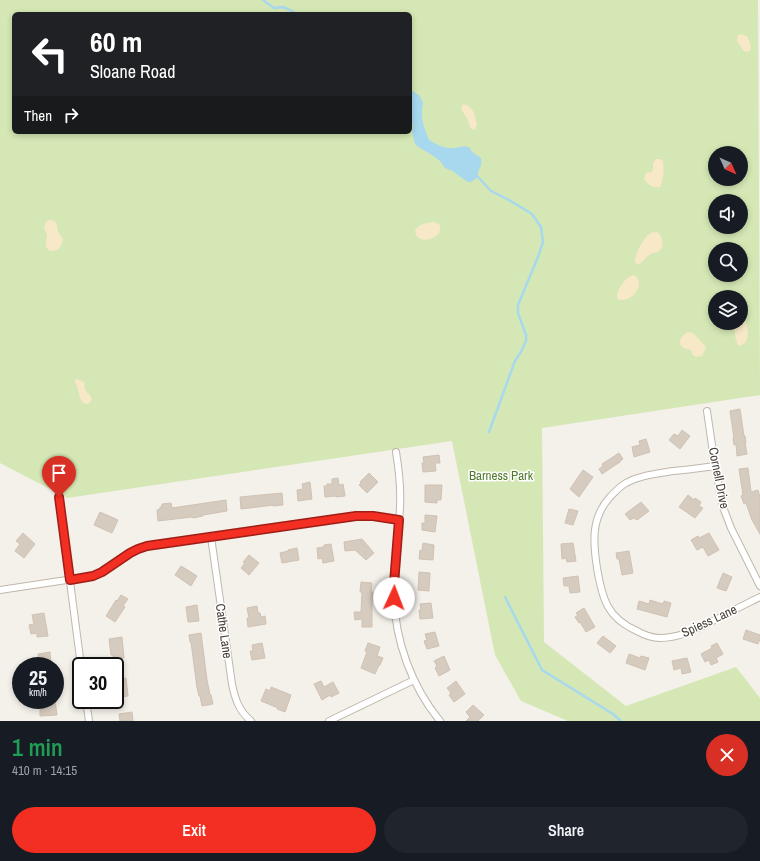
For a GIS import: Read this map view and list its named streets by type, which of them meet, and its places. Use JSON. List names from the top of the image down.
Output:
{
  "streets": {
    "street": ["Cornell Drive", "Spiess Lane", "Cathe Lane"]
  },
  "crossings": [
    ["Cornell Drive", "Spiess Lane"]
  ],
  "parks": ["Barness Park"],
  "north": "bottom right",
  "page": {
    "turn": ["60 m", "Sloane Road"],
    "then": "Then",
    "speed": "25 km/h",
    "limit": "30",
    "heading": ["1 min", "410 m · 14:15"],
    "buttons": ["Exit", "Share"]
  }
}
